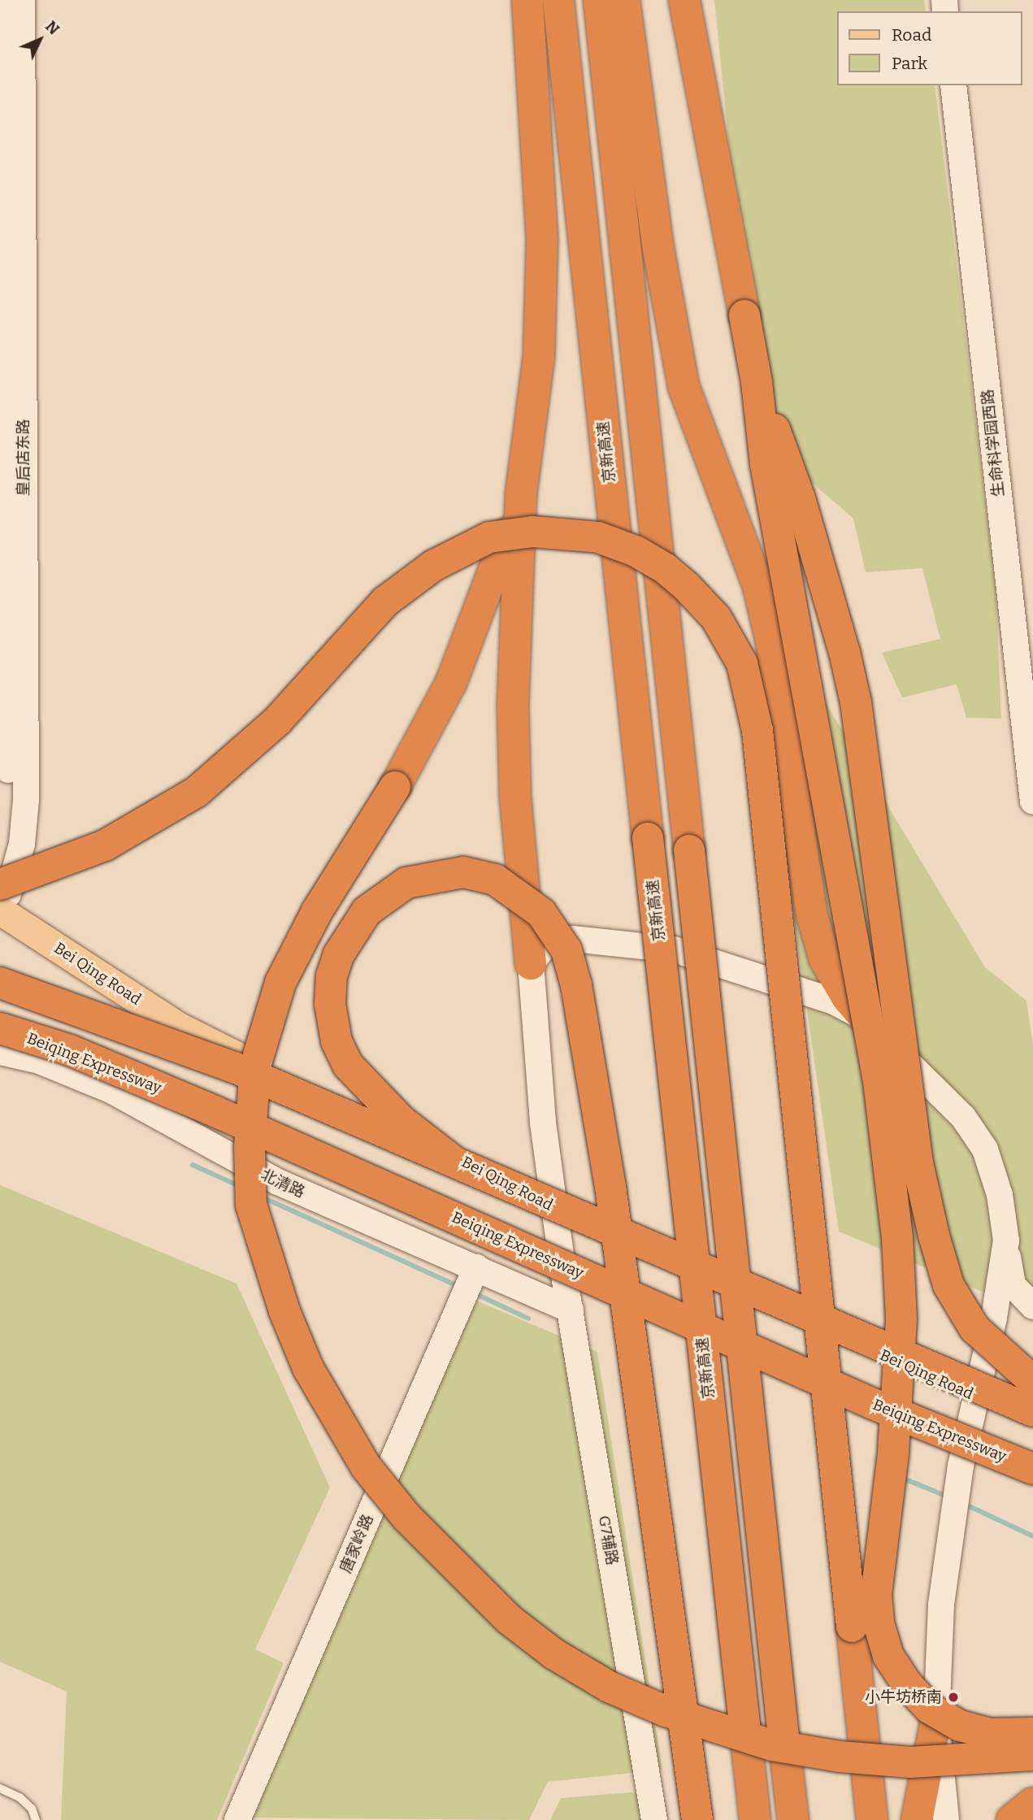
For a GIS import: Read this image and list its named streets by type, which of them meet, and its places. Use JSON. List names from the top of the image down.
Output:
{
  "streets": {
    "highway": ["京新高速", "Beiqing Expressway"],
    "main road": ["Bei Qing Road"],
    "street": [
      "生命科学园西路",
      "皇后店东路",
      "北清路",
      "G7辅路",
      "唐家岭路"
    ]
  },
  "crossings": [
    ["皇后店东路", "Bei Qing Road"],
    ["Bei Qing Road", "G7辅路"],
    ["北清路", "G7辅路"],
    ["北清路", "唐家岭路"]
  ],
  "places": ["小牛坊桥南"],
  "legend": ["Road", "Park"],
  "north": "top right"
}
